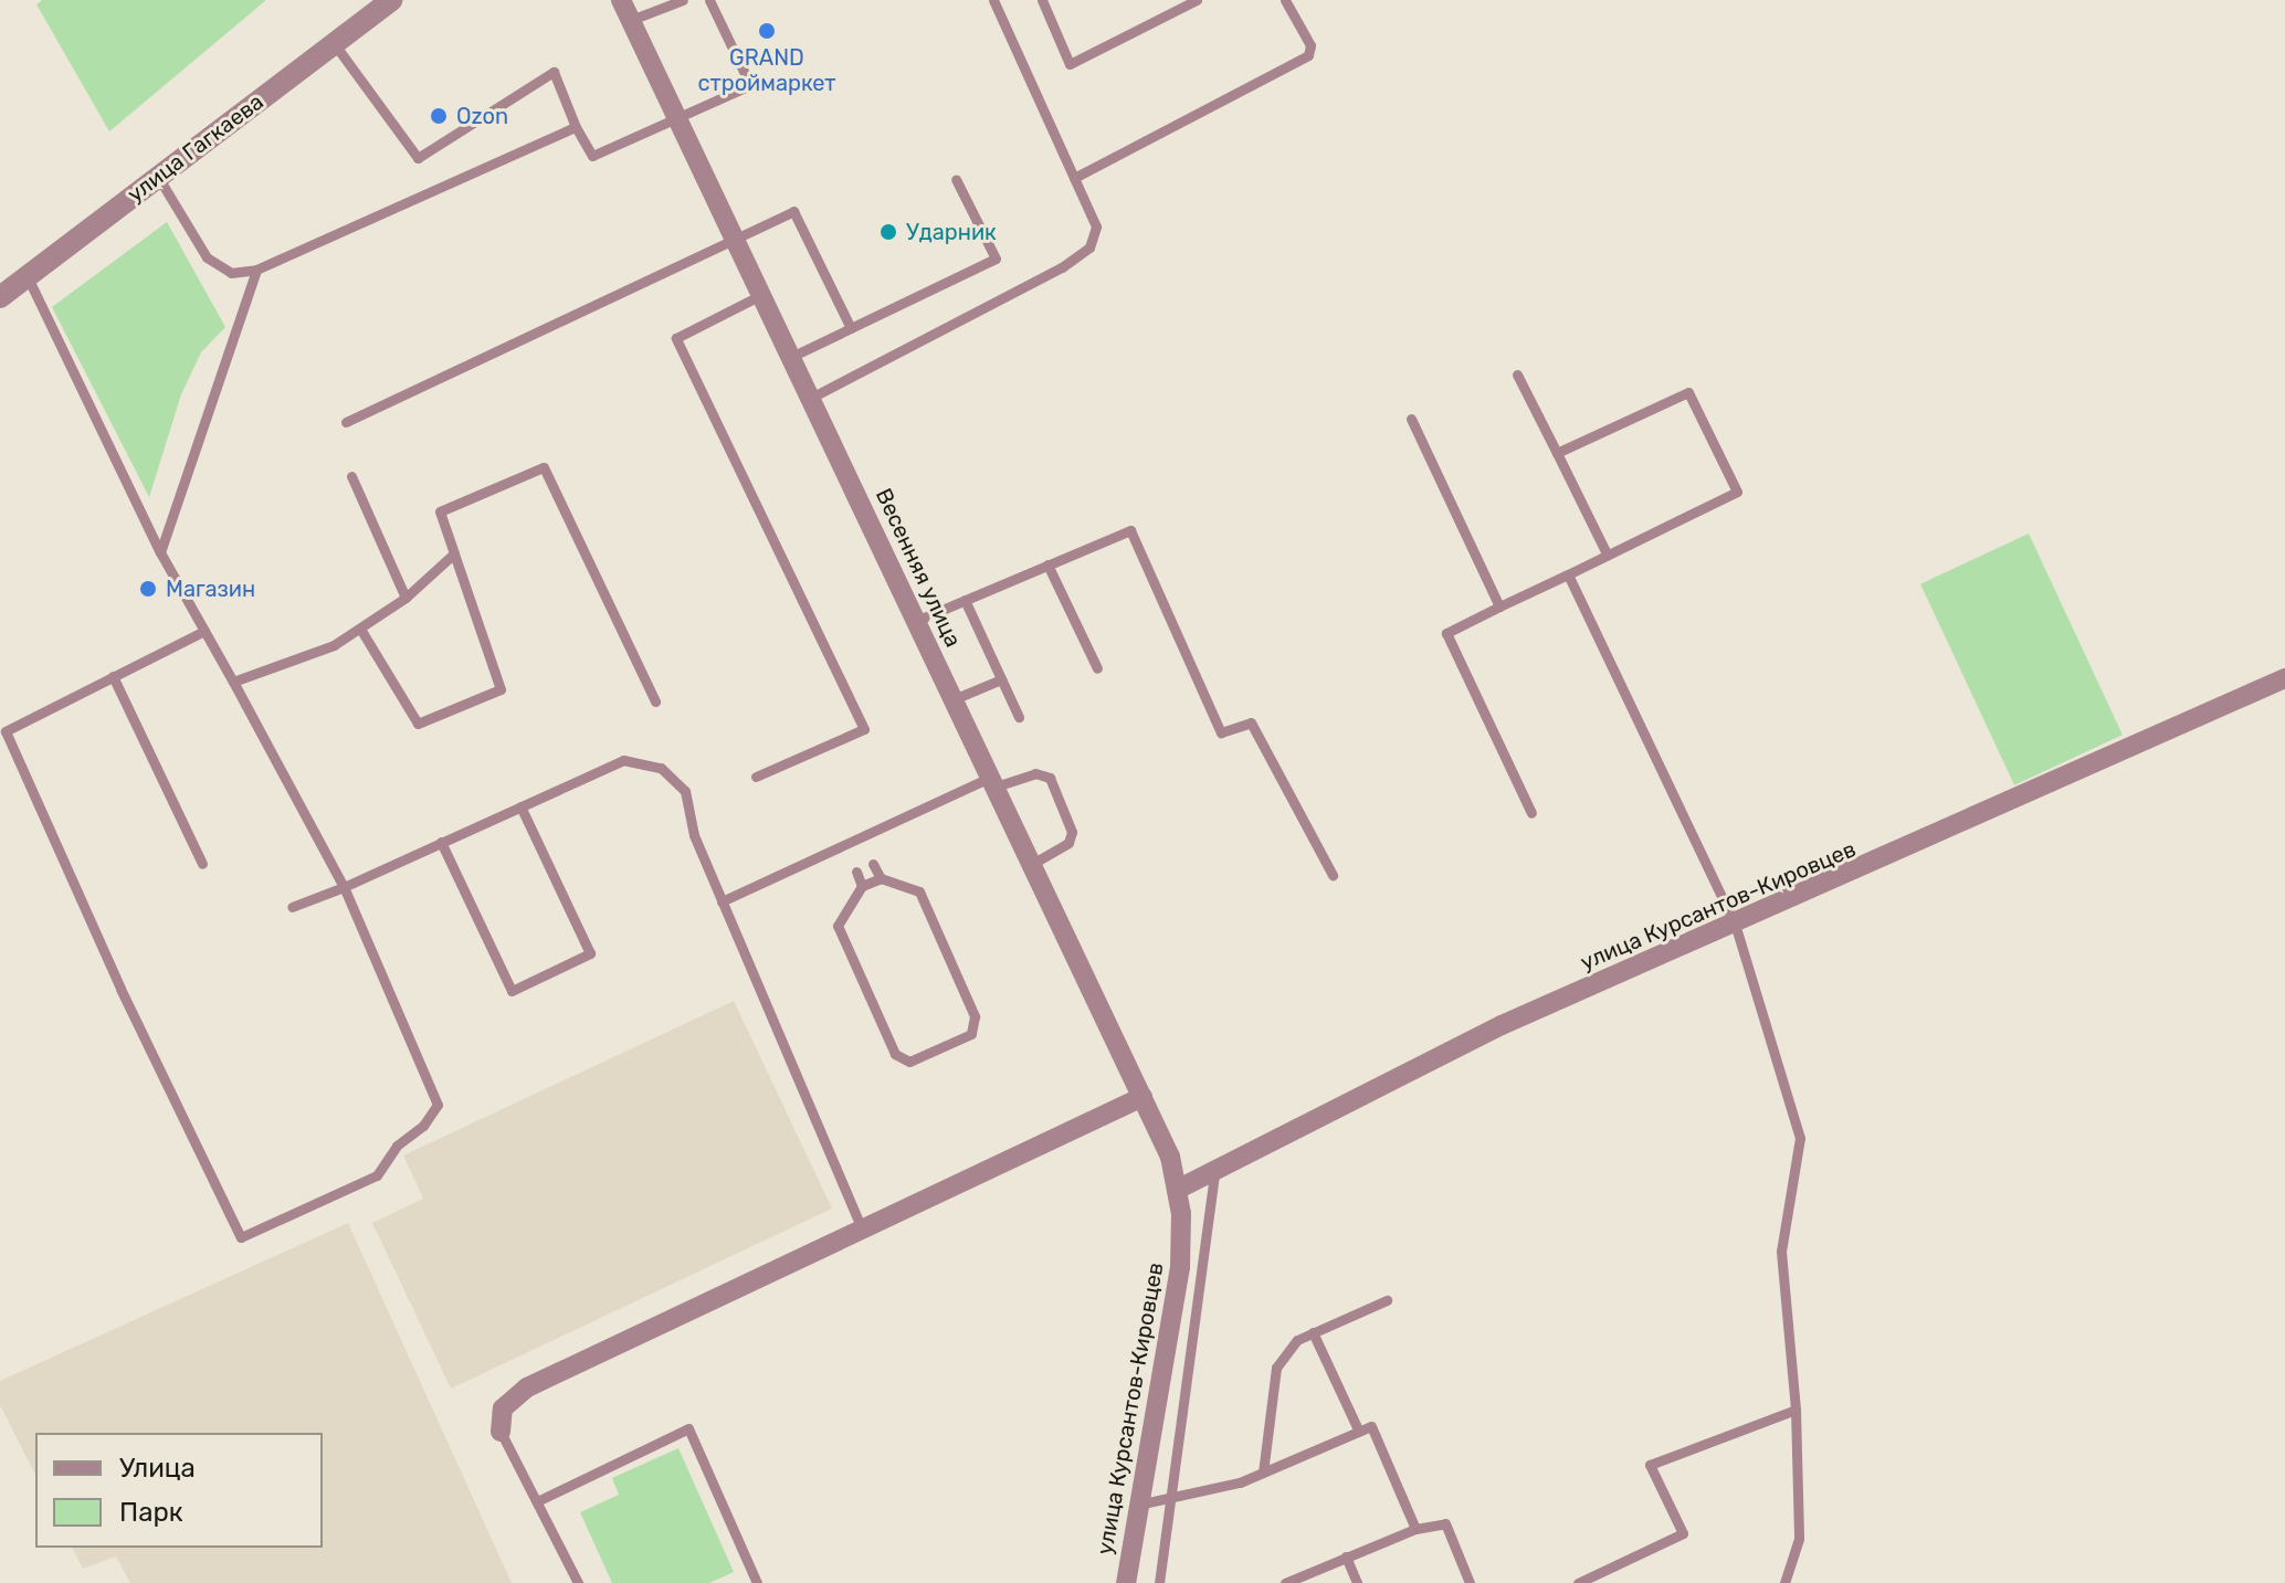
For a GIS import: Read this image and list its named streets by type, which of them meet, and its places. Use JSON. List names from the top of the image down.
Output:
{
  "streets": {
    "street": ["улица Гагкаева", "Весенняя улица", "улица Курсантов-Кировцев"]
  },
  "crossings": [
    ["Весенняя улица", "улица Курсантов-Кировцев"]
  ],
  "places": [
    "GRAND строймаркет",
    "Ozon",
    "Ударник",
    "Магазин"
  ],
  "legend": ["Улица", "Парк"]
}
